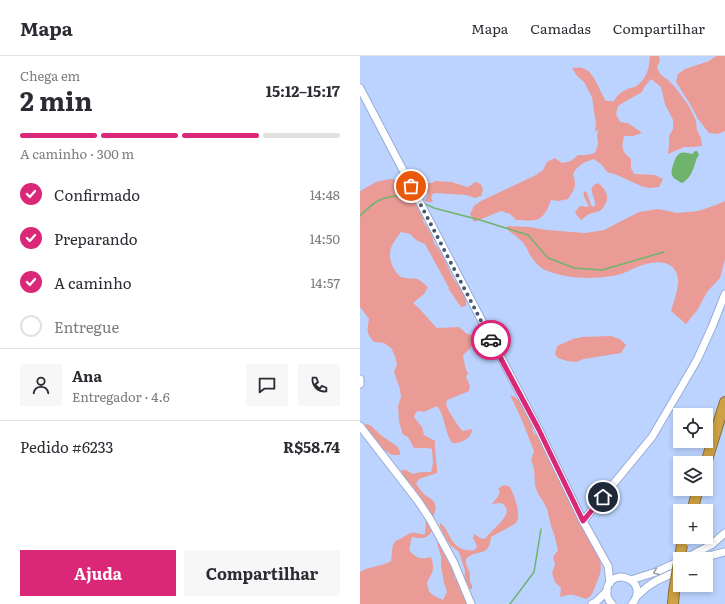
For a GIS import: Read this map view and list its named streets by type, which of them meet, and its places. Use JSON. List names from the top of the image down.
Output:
{
  "page": {
    "header": "Mapa",
    "nav": ["Mapa", "Camadas", "Compartilhar"],
    "heading": ["2 min", "Chega em", "15:12–15:17"],
    "panel": [
      "Ana",
      "Entregador · 4.6",
      "Pedido #6233",
      "R$58.74"
    ],
    "bar": "A caminho · 300 m",
    "list": [
      ["Confirmado", "14:48"],
      ["Preparando", "14:50"],
      ["A caminho", "14:57"],
      "Entregue"
    ],
    "map_buttons": ["+", "−"],
    "buttons": ["Ajuda", "Compartilhar"]
  }
}
